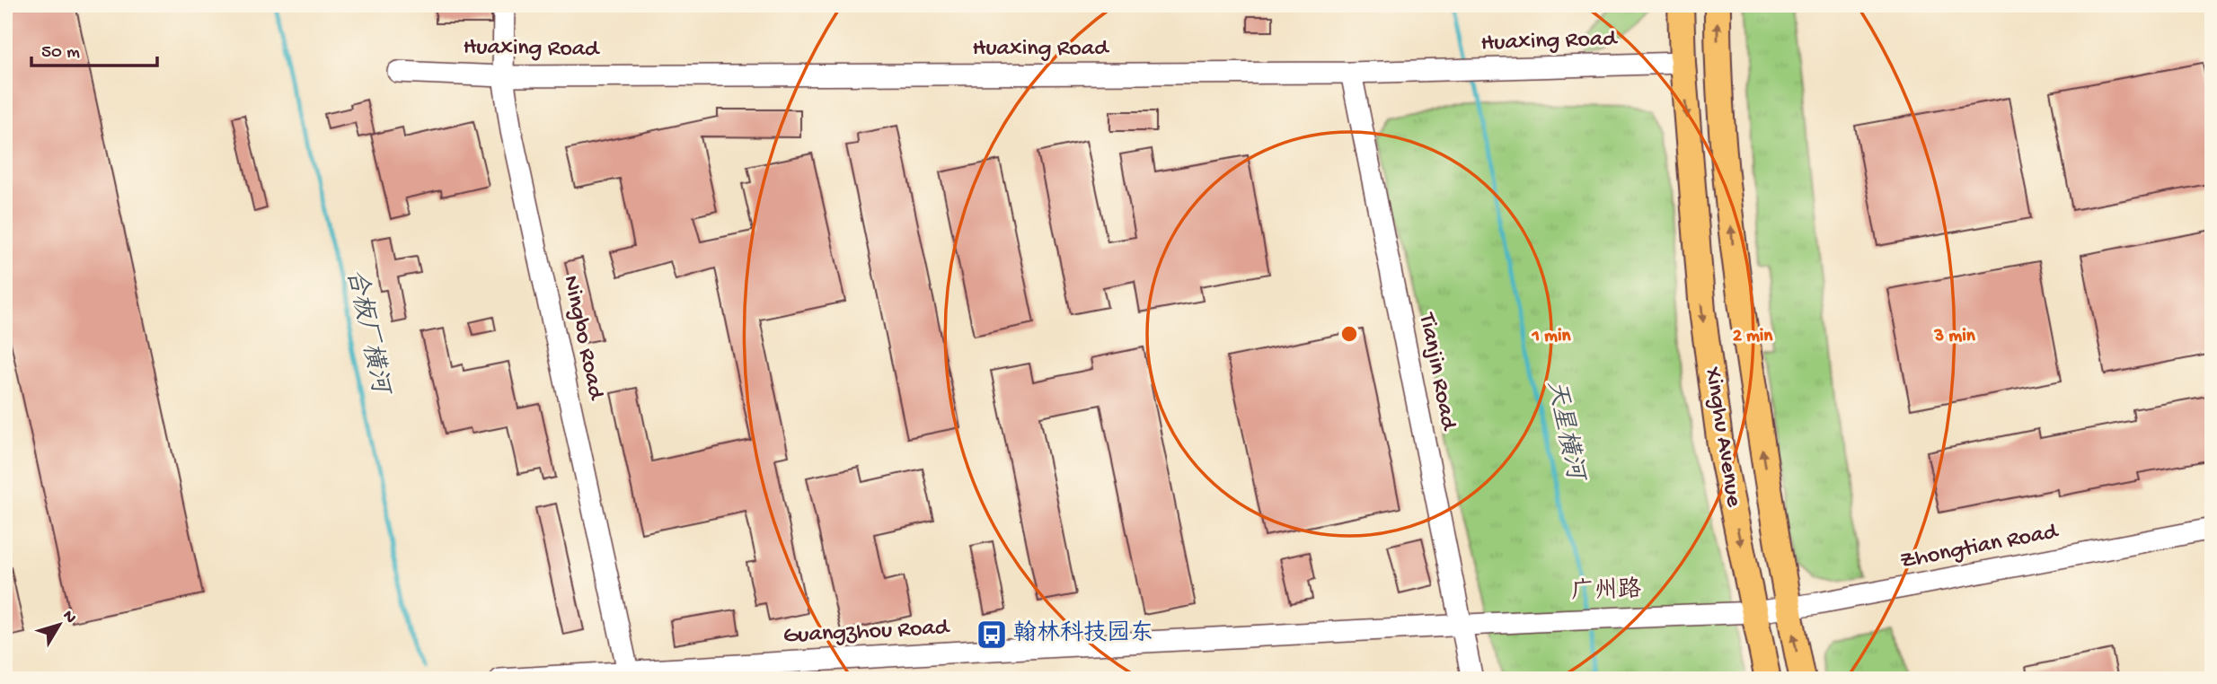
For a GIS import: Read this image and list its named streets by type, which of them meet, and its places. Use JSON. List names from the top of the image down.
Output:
{
  "streets": {
    "main road": ["Xinghu Avenue"],
    "street": [
      "Huaxing Road",
      "Ningbo Road",
      "Tianjin Road",
      "Zhongtian Road",
      "广州路",
      "Guangzhou Road"
    ]
  },
  "crossings": [
    ["Huaxing Road", "Ningbo Road"],
    ["Huaxing Road", "Tianjin Road"],
    ["Huaxing Road", "Xinghu Avenue"],
    ["Ningbo Road", "Guangzhou Road"],
    ["Tianjin Road", "广州路"],
    ["Tianjin Road", "Guangzhou Road"],
    ["Xinghu Avenue", "Zhongtian Road"],
    ["Xinghu Avenue", "广州路"],
    ["Zhongtian Road", "广州路"],
    ["广州路", "Guangzhou Road"]
  ],
  "water": ["合板厂横河", "天星横河"],
  "places": {
    "bus stop": ["翰林科技园东"]
  },
  "scale_bar": "50 m",
  "north": "top right",
  "rings": ["1 min", "2 min", "3 min"]
}
